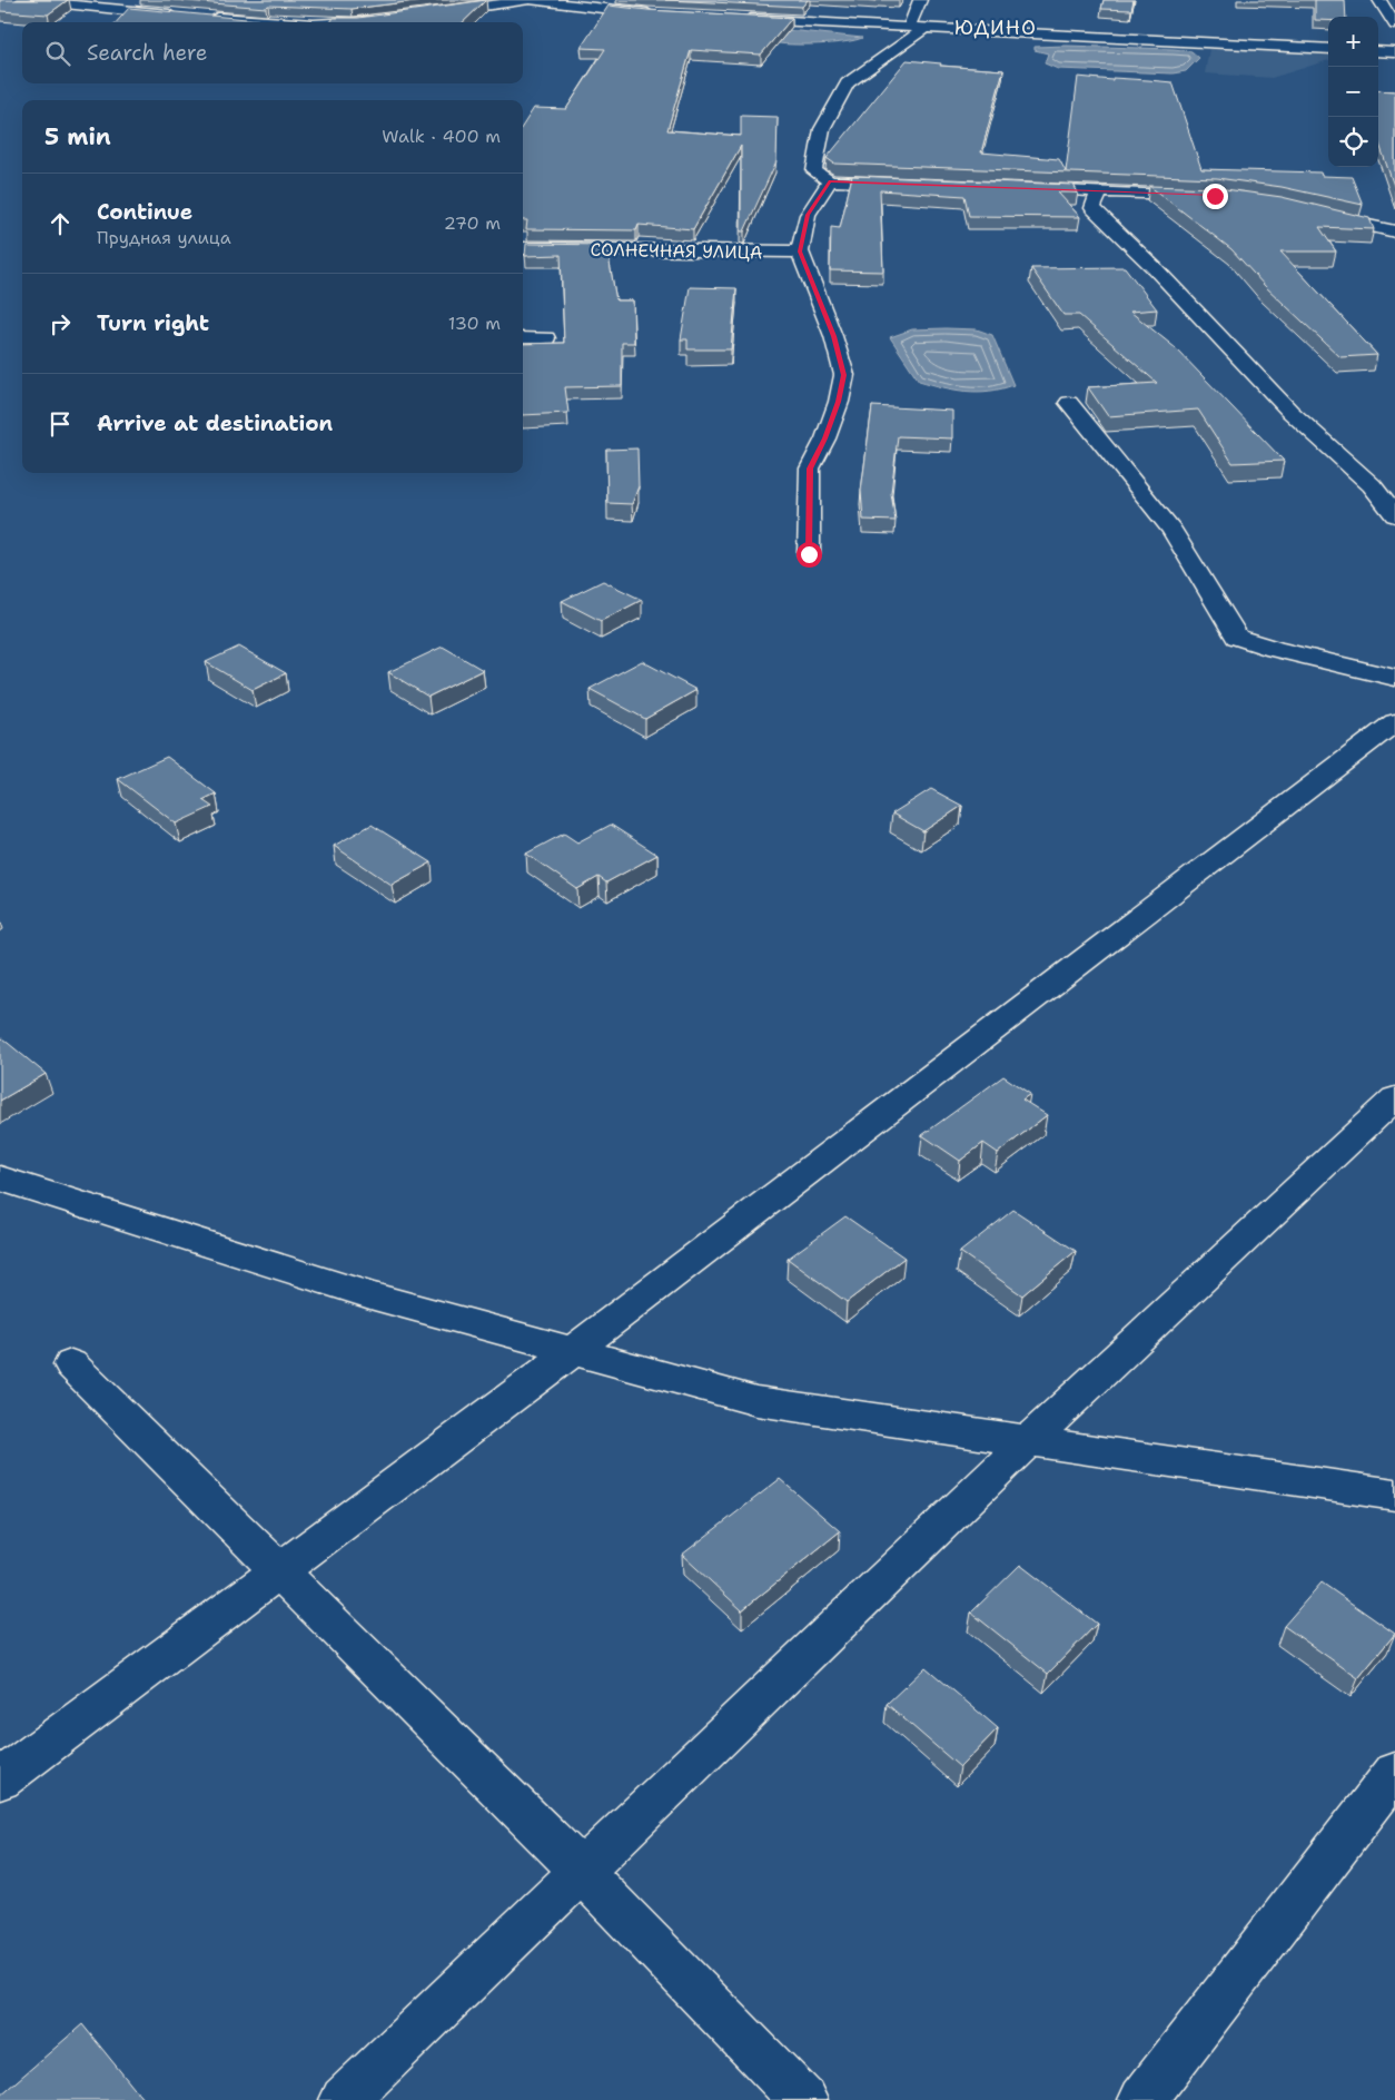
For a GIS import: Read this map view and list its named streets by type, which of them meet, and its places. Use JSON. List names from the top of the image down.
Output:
{
  "streets": {
    "street": ["СОЛНЕЧНАЯ УЛИЦА"]
  },
  "districts": ["ЮДИНО"],
  "page": {
    "map_buttons": ["+", "−"],
    "search": "Search here",
    "heading": ["5 min", "Walk · 400 m"],
    "list": [
      ["Continue", "Прудная улица", "270 m"],
      ["Turn right", "130 m"],
      "Arrive at destination"
    ]
  }
}
